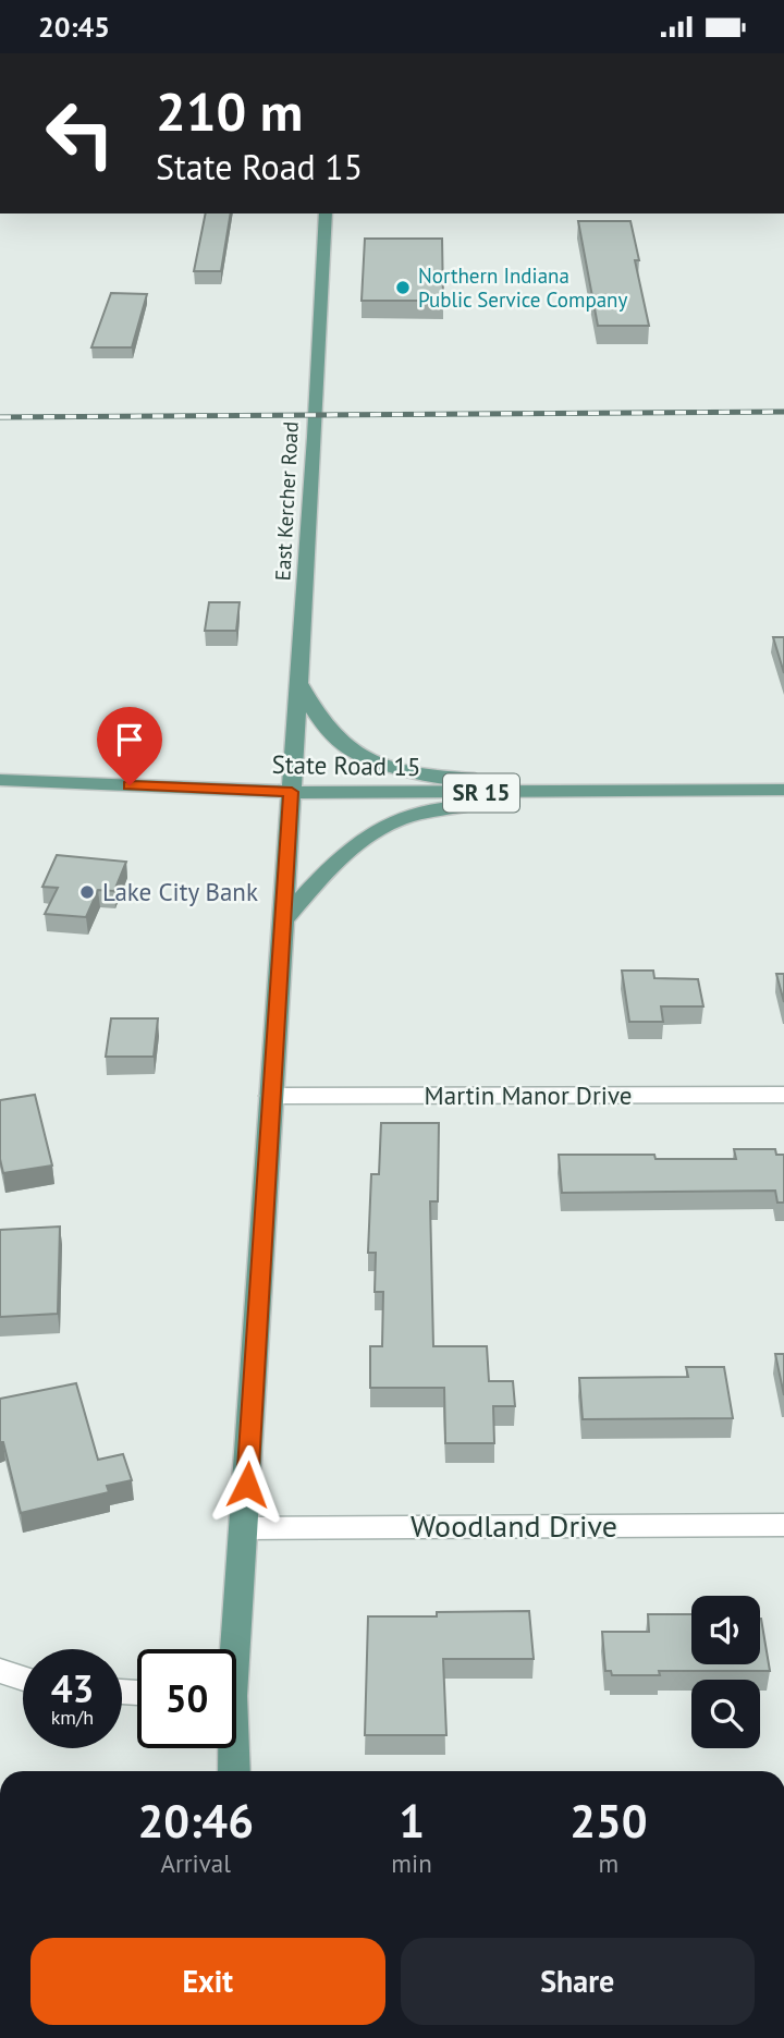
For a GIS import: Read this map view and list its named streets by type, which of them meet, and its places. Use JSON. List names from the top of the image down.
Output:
{
  "streets": {
    "main road": ["East Kercher Road", "State Road 15", "SR 15"],
    "street": ["Martin Manor Drive", "Woodland Drive"]
  },
  "crossings": [
    ["East Kercher Road", "State Road 15"],
    ["East Kercher Road", "Martin Manor Drive"],
    ["East Kercher Road", "Woodland Drive"]
  ],
  "places": ["Northern Indiana Public Service Company", "Lake City Bank"],
  "page": {
    "status": "20:45",
    "turn": ["210 m", "State Road 15"],
    "speed": "43 km/h",
    "limit": "50",
    "eta": [
      "20:46",
      "Arrival",
      "1",
      "min",
      "250",
      "m"
    ],
    "buttons": ["Exit", "Share"]
  }
}
